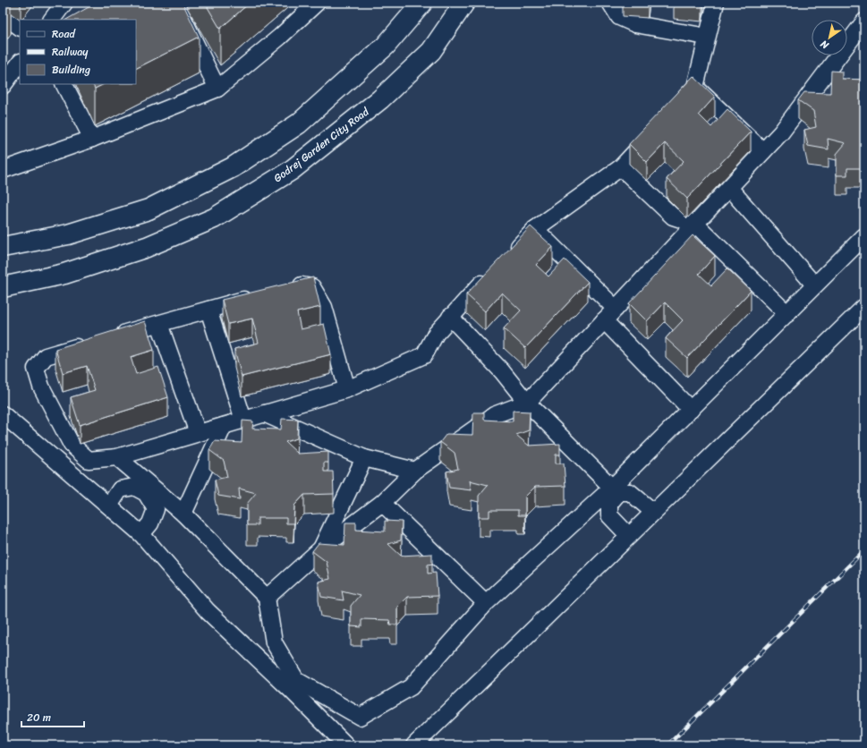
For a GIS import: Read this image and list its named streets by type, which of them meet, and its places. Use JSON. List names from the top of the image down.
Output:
{
  "streets": {
    "street": ["Godrej Garden City Road"]
  },
  "legend": ["Road", "Railway", "Building"],
  "scale_bar": "20 m",
  "north": "bottom left"
}
